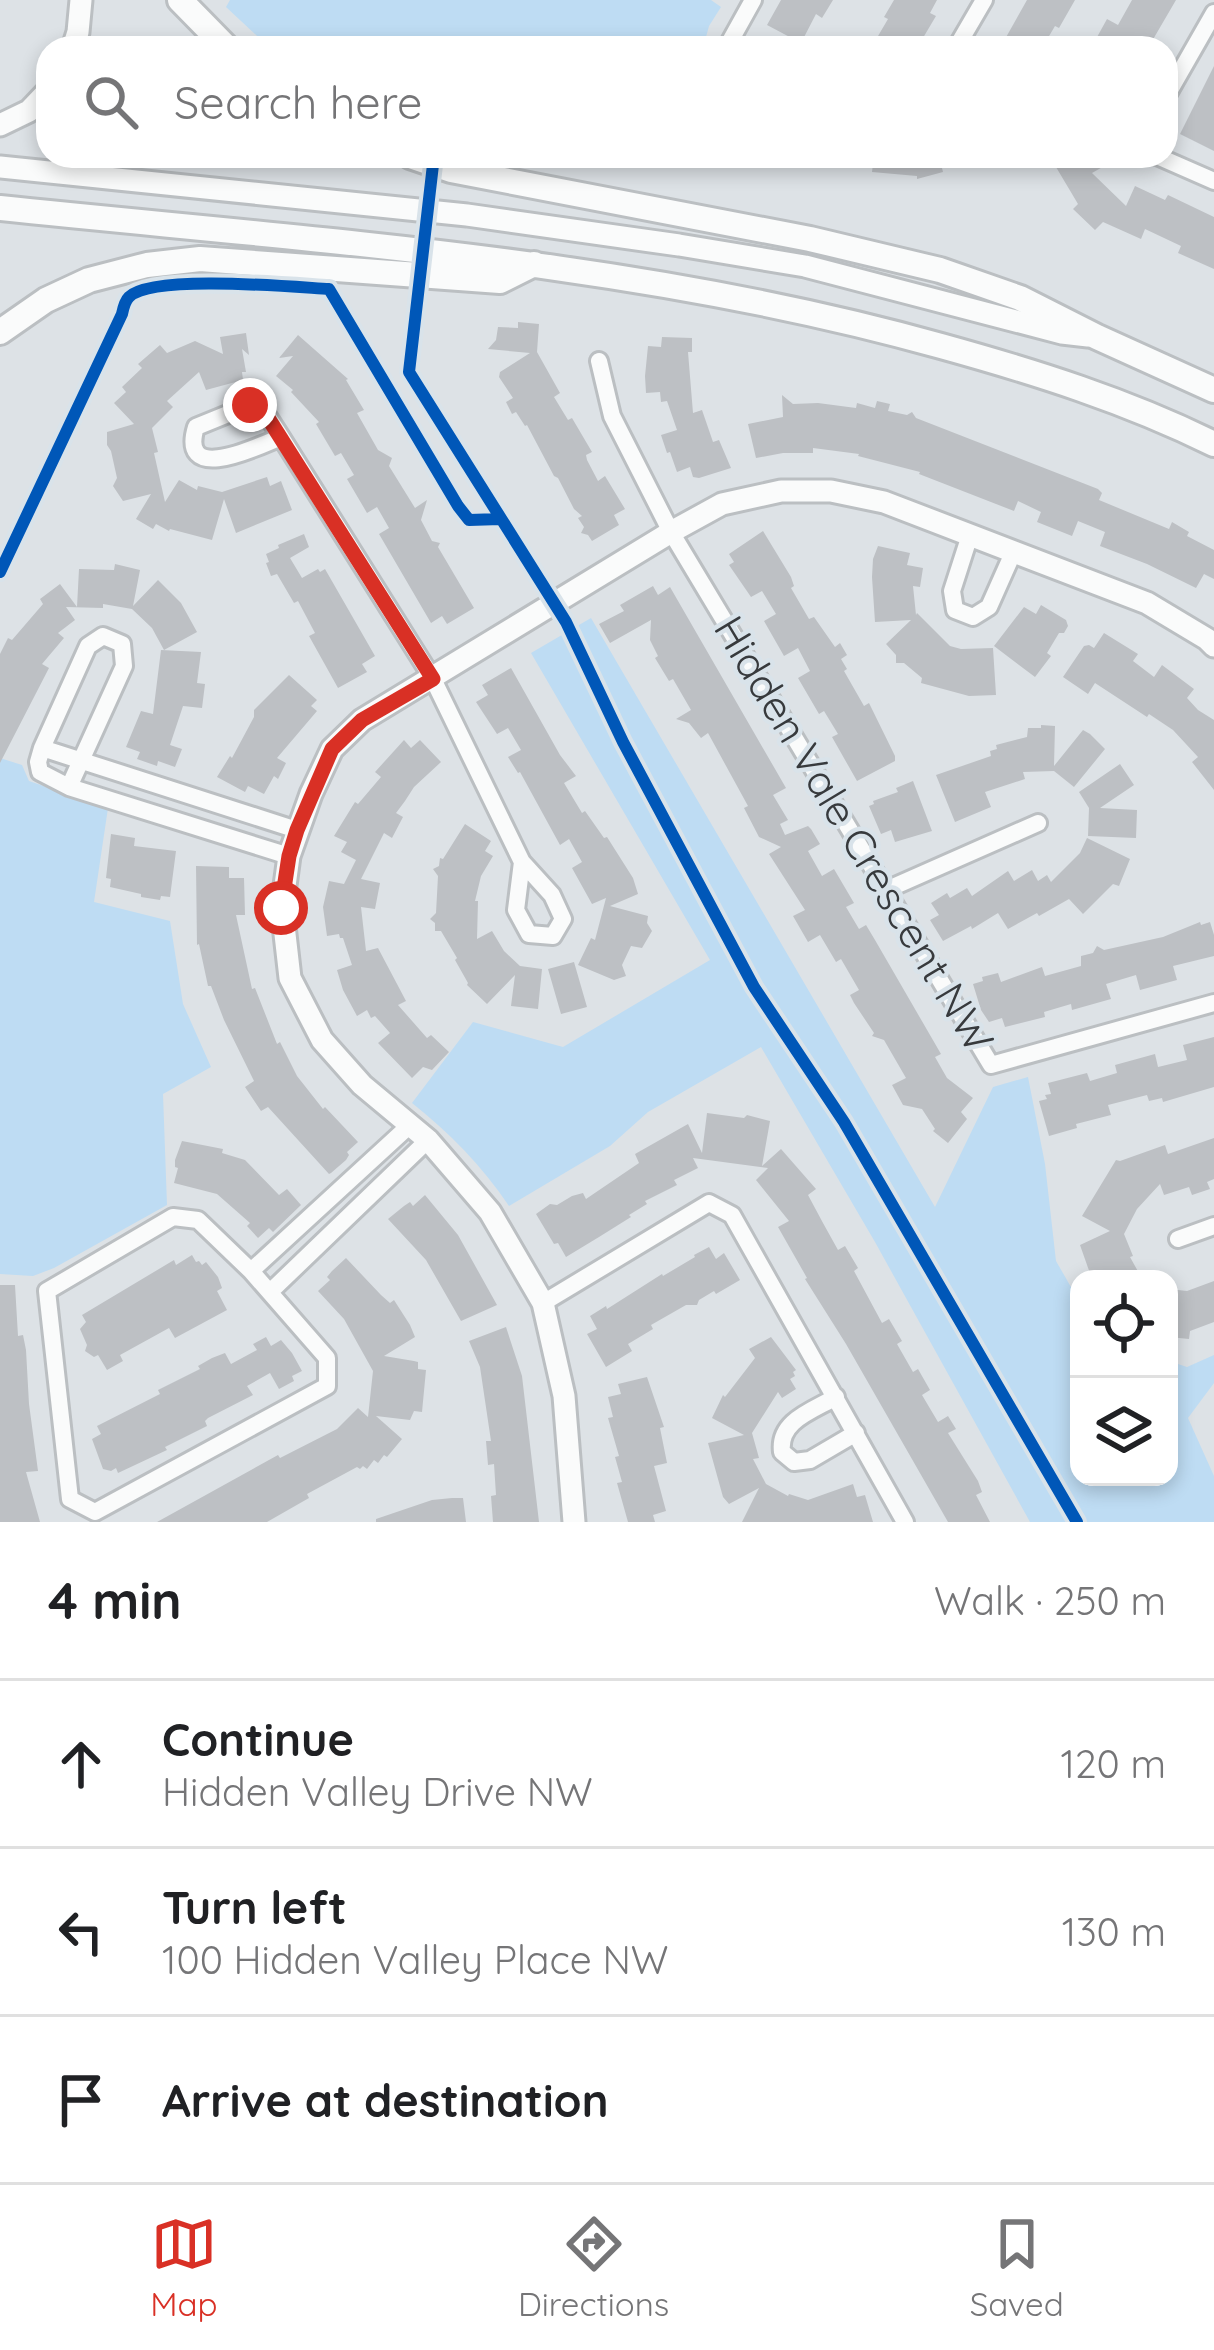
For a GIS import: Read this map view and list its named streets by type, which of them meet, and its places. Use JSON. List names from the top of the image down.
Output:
{
  "streets": {
    "street": ["Hidden Vale Crescent NW"]
  },
  "page": {
    "search": "Search here",
    "heading": ["4 min", "Walk · 250 m"],
    "list": [
      ["Continue", "Hidden Valley Drive NW", "120 m"],
      ["Turn left", "100 Hidden Valley Place NW", "130 m"],
      "Arrive at destination"
    ],
    "nav": ["Map", "Directions", "Saved"]
  }
}
